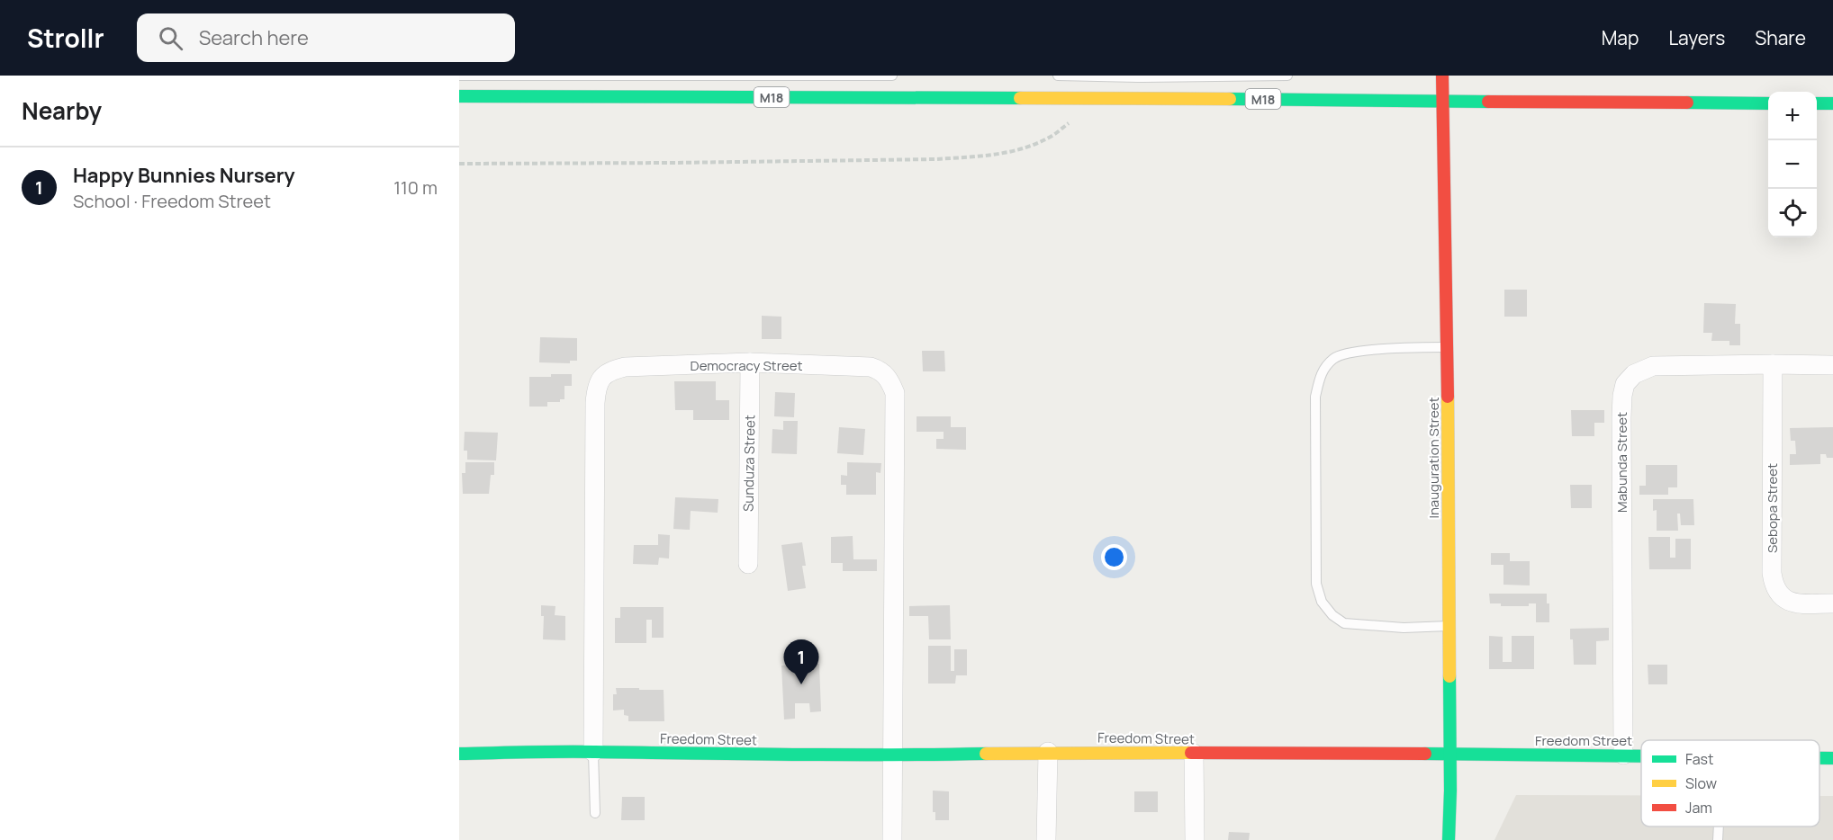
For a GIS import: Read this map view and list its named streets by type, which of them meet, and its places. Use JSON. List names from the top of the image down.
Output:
{
  "streets": {
    "street": [
      "M18",
      "Democracy Street",
      "Inauguration Street",
      "Mabunda Street",
      "Sunduza Street",
      "Sebopa Street",
      "Freedom Street"
    ]
  },
  "crossings": [
    ["M18", "Inauguration Street"],
    ["Democracy Street", "Sunduza Street"],
    ["Democracy Street", "Freedom Street"],
    ["Inauguration Street", "Freedom Street"],
    ["Mabunda Street", "Sebopa Street"],
    ["Mabunda Street", "Freedom Street"]
  ],
  "legend": ["Fast", "Slow", "Jam"],
  "page": {
    "header": "Strollr",
    "search": "Search here",
    "nav": ["Map", "Layers", "Share"],
    "heading": "Nearby",
    "map_buttons": ["+", "−"],
    "list": [
      {
        "mark": "1",
        "name": "Happy Bunnies Nursery",
        "note": "School · Freedom Street",
        "value": "110 m"
      }
    ],
    "pins": "1"
  }
}
